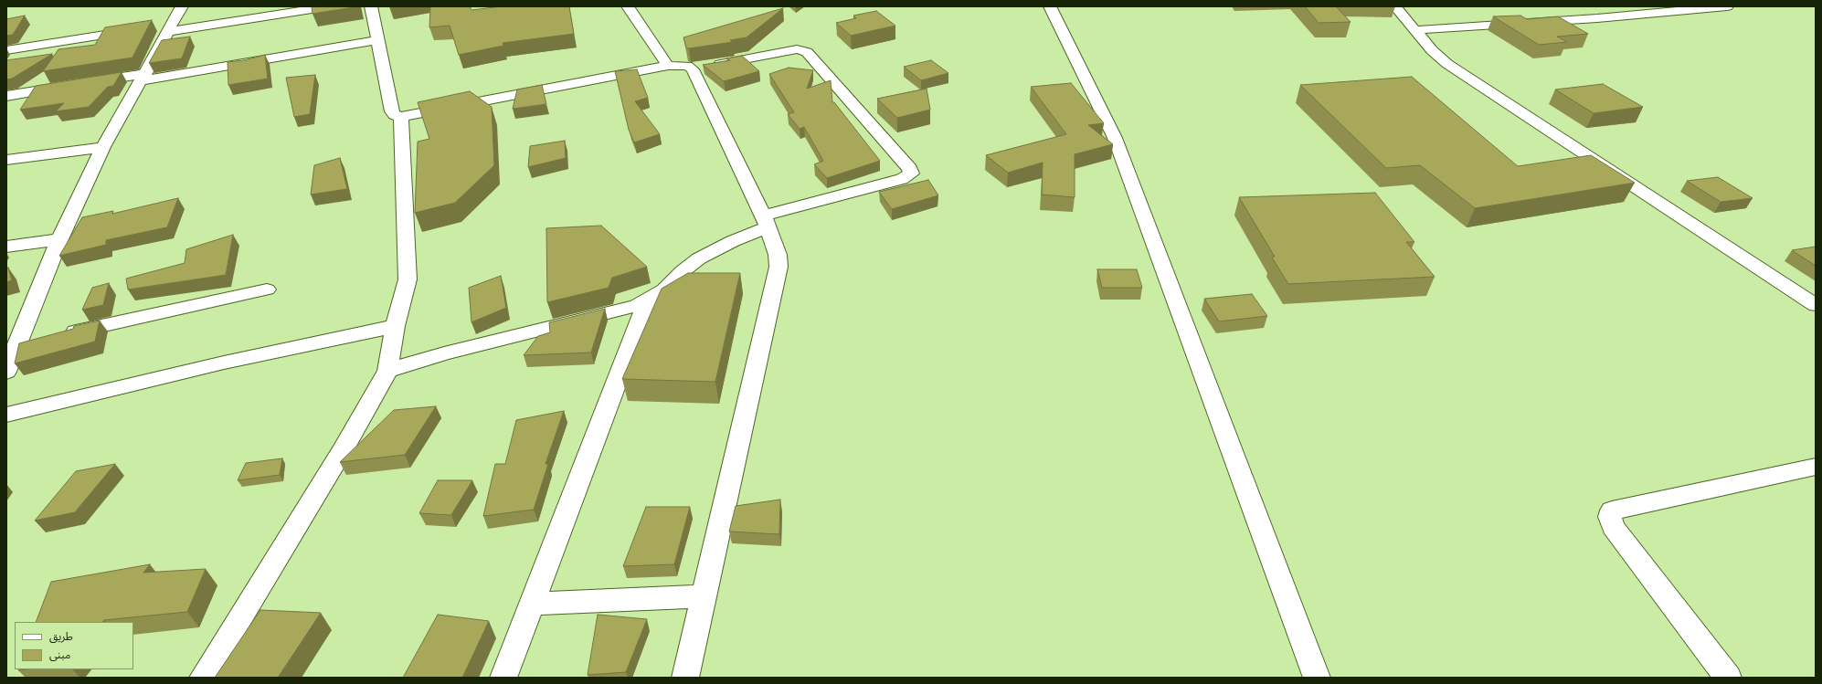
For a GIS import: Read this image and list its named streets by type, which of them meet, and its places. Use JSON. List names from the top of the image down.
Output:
{
  "legend": ["طريق", "مبنى"]
}
